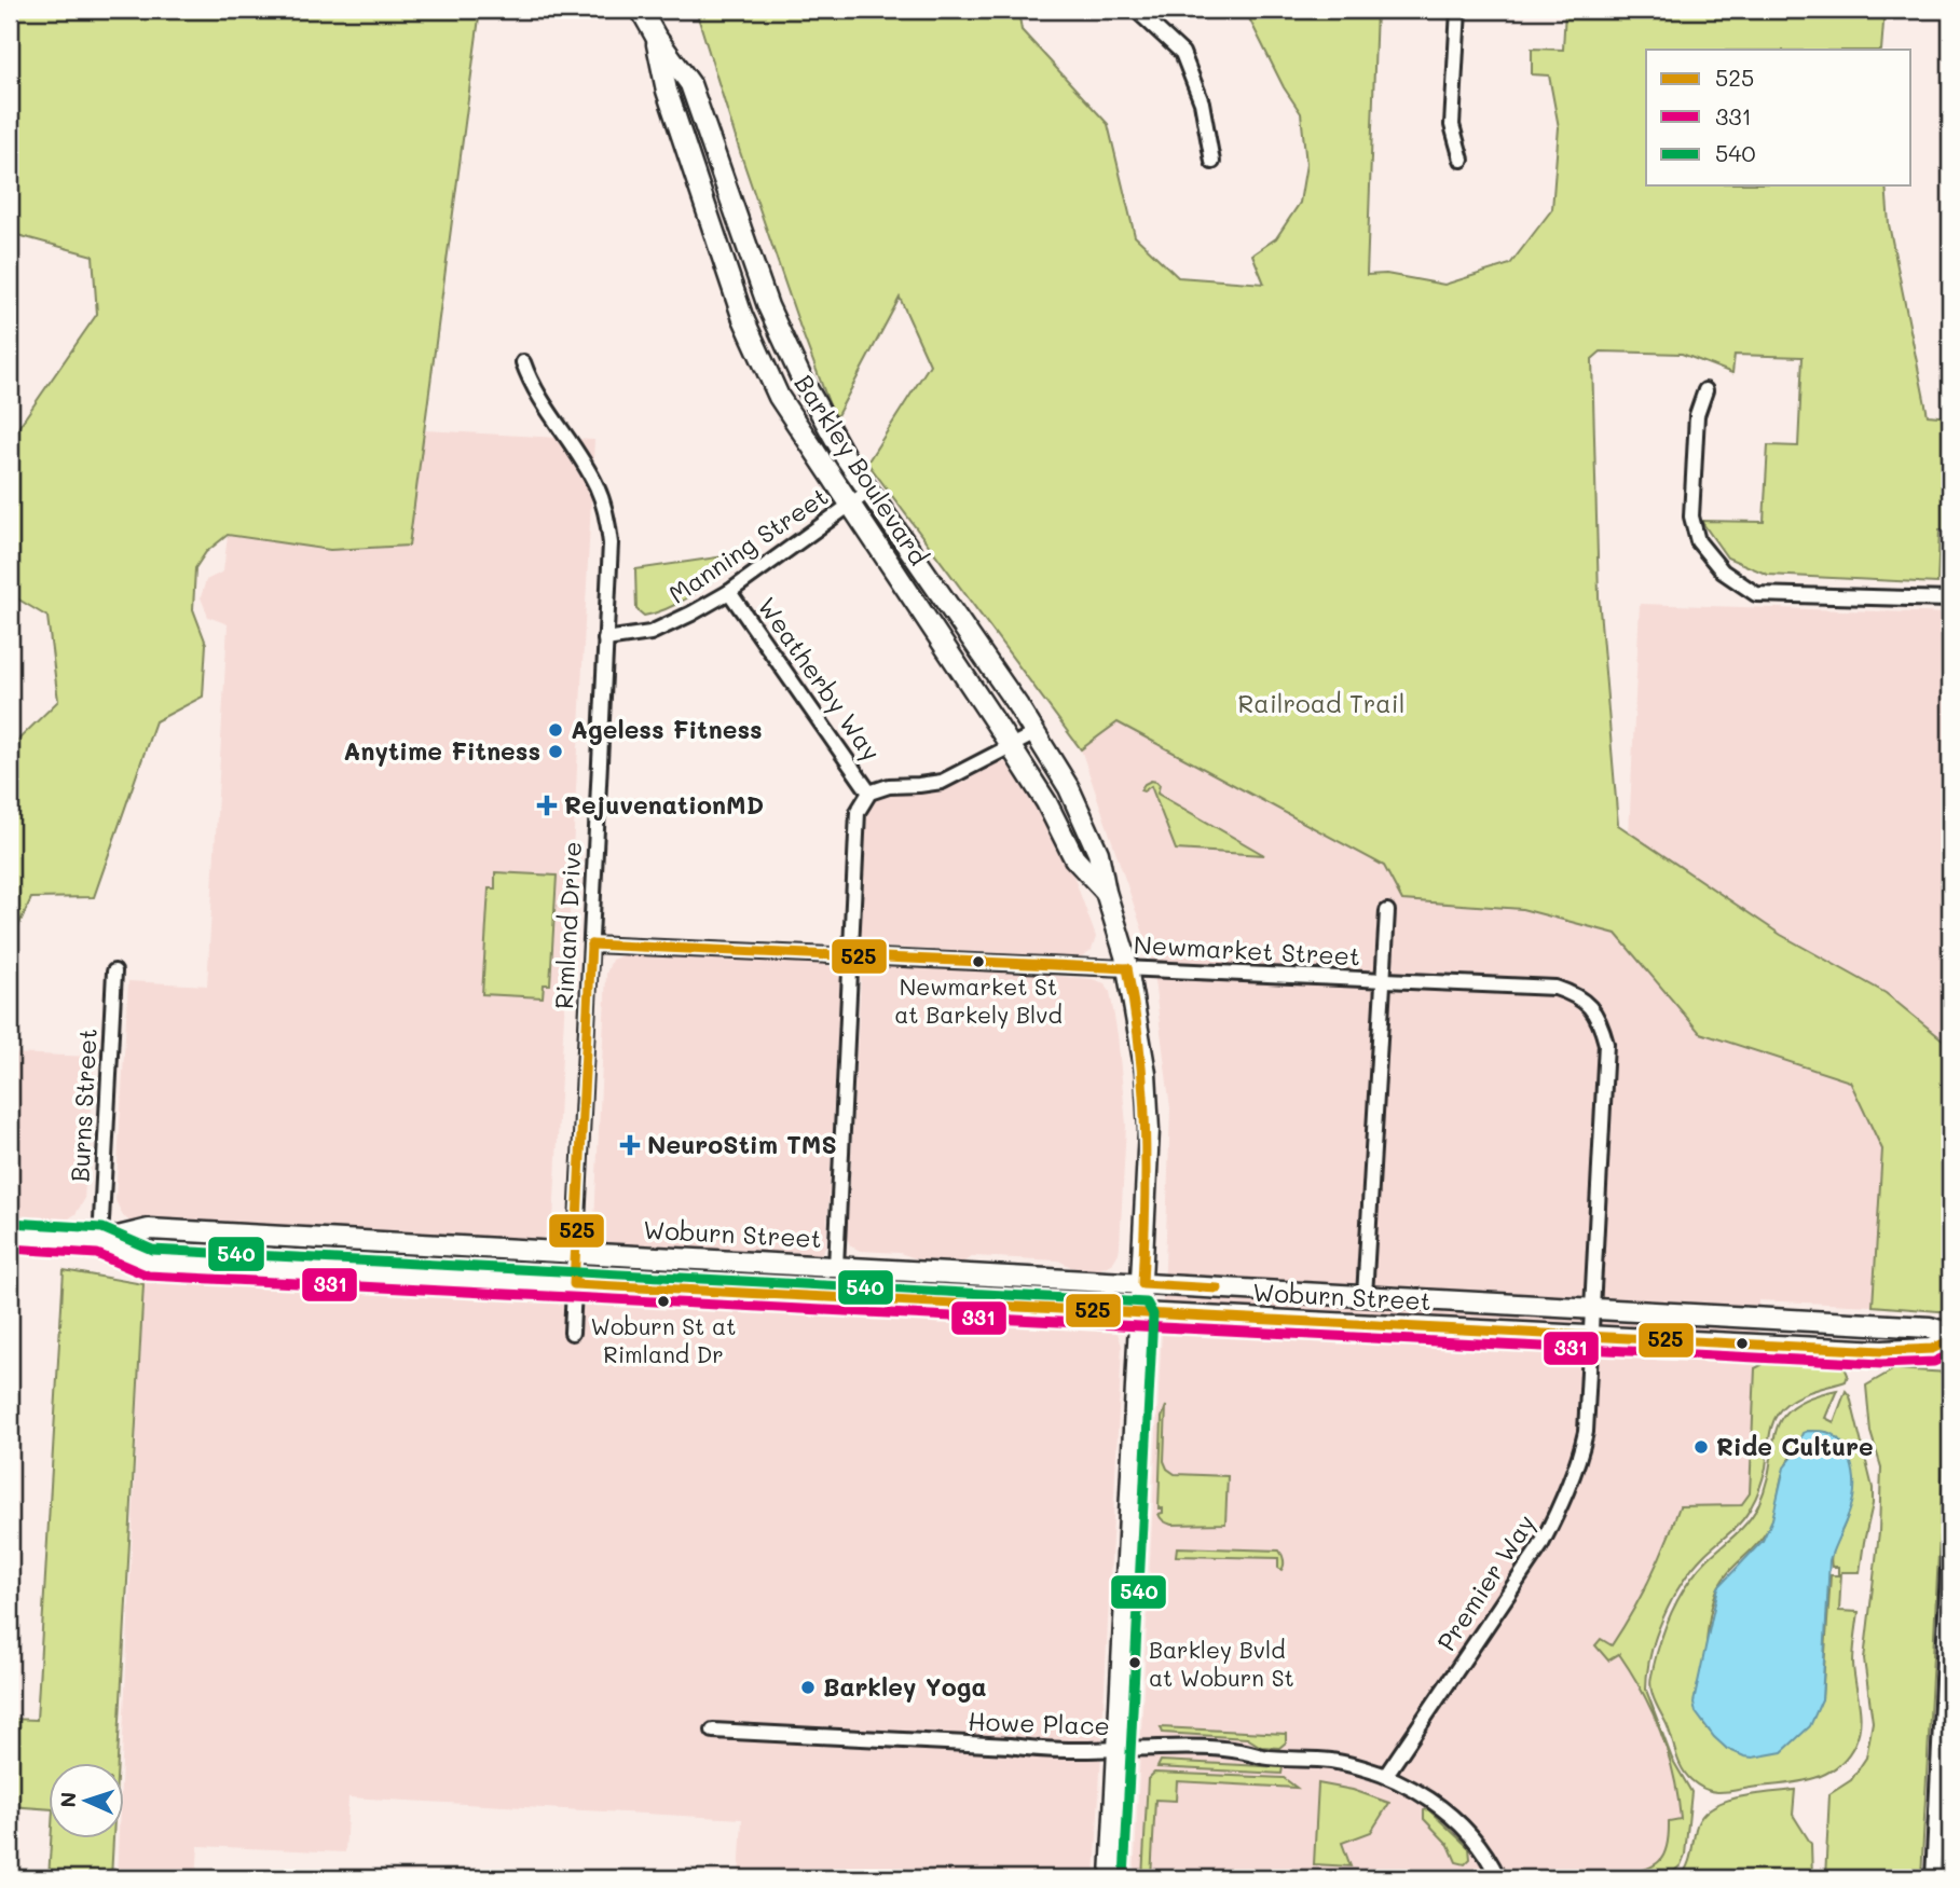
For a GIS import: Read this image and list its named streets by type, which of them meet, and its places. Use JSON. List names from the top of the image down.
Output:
{
  "streets": {
    "main road": ["Barkley Boulevard", "Woburn Street"],
    "street": [
      "Manning Street",
      "Weatherby Way",
      "Rimland Drive",
      "Newmarket Street",
      "Burns Street",
      "Premier Way",
      "Howe Place"
    ]
  },
  "crossings": [
    ["Barkley Boulevard", "Manning Street"],
    ["Barkley Boulevard", "Newmarket Street"],
    ["Barkley Boulevard", "Woburn Street"],
    ["Barkley Boulevard", "Howe Place"],
    ["Manning Street", "Weatherby Way"],
    ["Manning Street", "Rimland Drive"],
    ["Rimland Drive", "Newmarket Street"],
    ["Rimland Drive", "Woburn Street"],
    ["Newmarket Street", "Woburn Street"],
    ["Newmarket Street", "Premier Way"],
    ["Burns Street", "Woburn Street"],
    ["Woburn Street", "Premier Way"],
    ["Premier Way", "Howe Place"]
  ],
  "parks": ["Railroad Trail"],
  "places": {
    "other": [
      "Ageless Fitness",
      "Anytime Fitness",
      "Newmarket St at Barkely Blvd",
      "Woburn St at Rimland Dr",
      "Ride Culture",
      "Barkley Bvld at Woburn St",
      "Barkley Yoga"
    ],
    "health": ["RejuvenationMD", "NeuroStim TMS"]
  },
  "lines": ["transit line 525", "transit line 540", "transit line 331"],
  "legend": ["525", "331", "540"],
  "north": "left"
}
